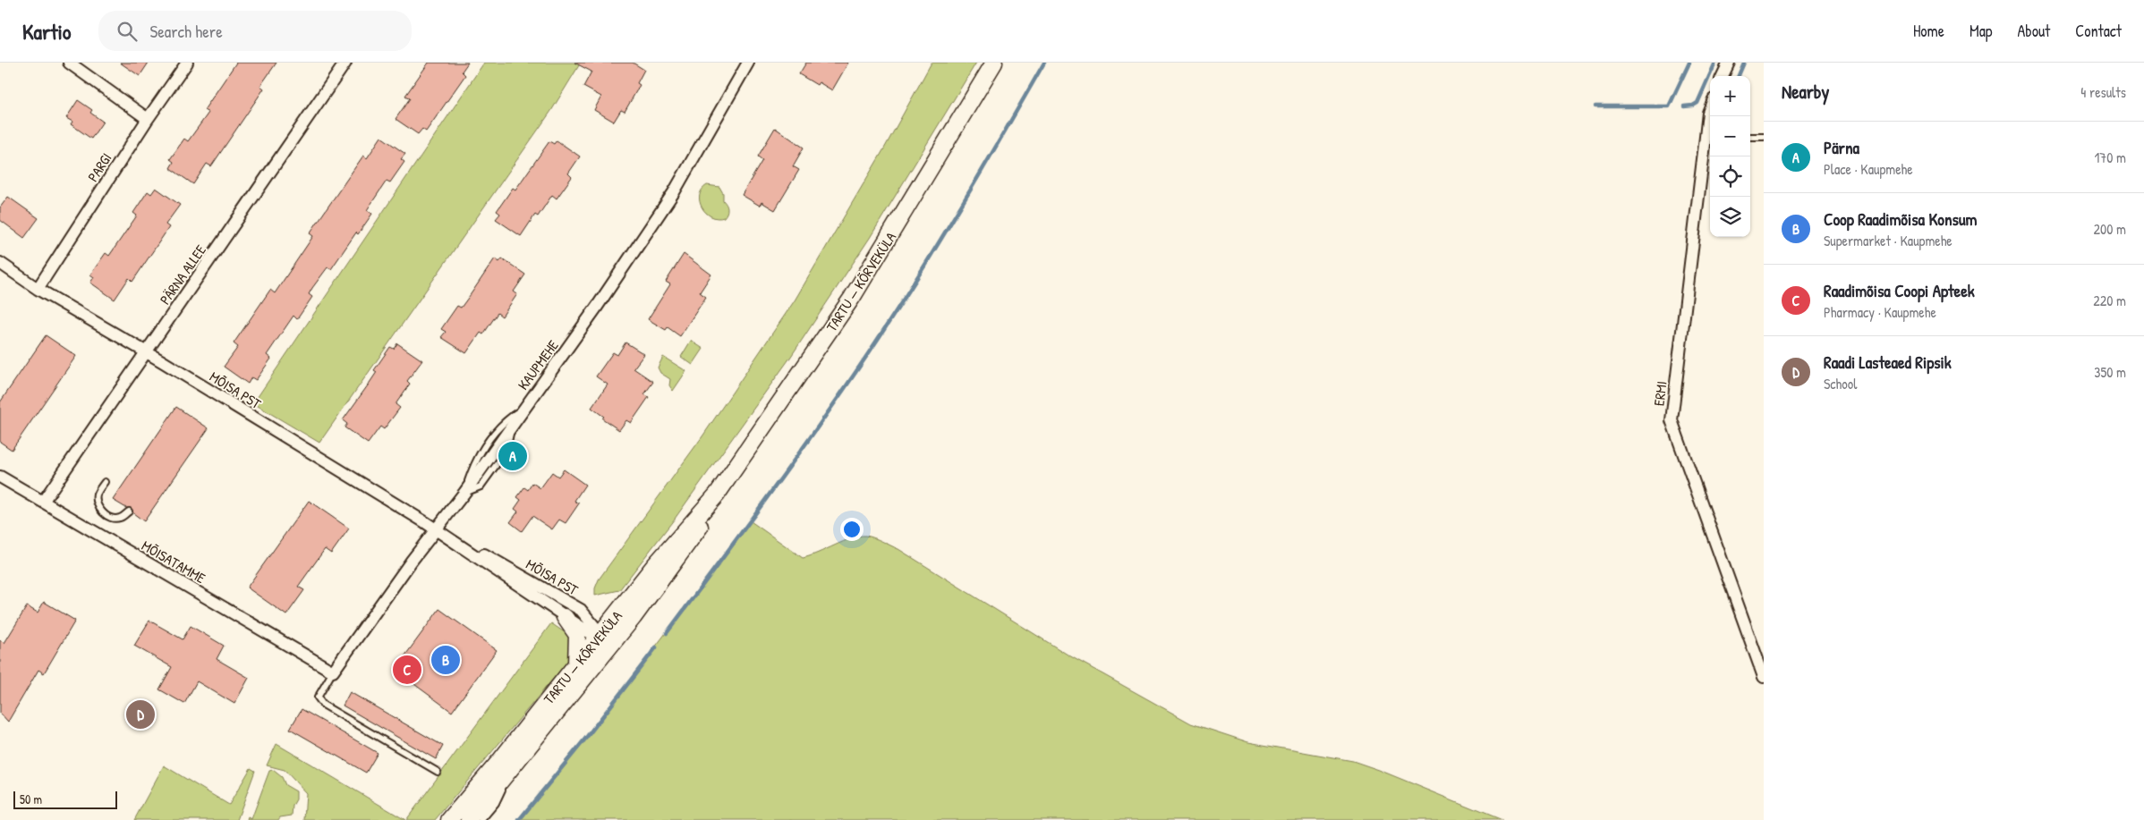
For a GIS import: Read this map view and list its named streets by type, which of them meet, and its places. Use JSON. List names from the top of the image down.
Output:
{
  "streets": {
    "main road": ["TARTU — KÕRVEKÜLA"],
    "street": [
      "PARGI",
      "PÄRNA ALLEE",
      "KAUPMEHE",
      "MÕISA PST",
      "ERMI",
      "MÕISATAMME"
    ]
  },
  "crossings": [
    ["PARGI", "MÕISA PST"],
    ["PÄRNA ALLEE", "MÕISA PST"],
    ["PÄRNA ALLEE", "MÕISATAMME"],
    ["TARTU — KÕRVEKÜLA", "MÕISA PST"],
    ["KAUPMEHE", "MÕISA PST"],
    ["KAUPMEHE", "MÕISATAMME"]
  ],
  "scale_bar": "50 m",
  "page": {
    "header": "Kartio",
    "search": "Search here",
    "nav": [
      "Home",
      "Map",
      "About",
      "Contact"
    ],
    "heading": ["Nearby", "4 results"],
    "map_buttons": ["+", "−"],
    "list": [
      {
        "mark": "A",
        "name": "Pärna",
        "note": "Place · Kaupmehe",
        "value": "170 m"
      },
      {
        "mark": "B",
        "name": "Coop Raadimõisa Konsum",
        "note": "Supermarket · Kaupmehe",
        "value": "200 m"
      },
      {
        "mark": "C",
        "name": "Raadimõisa Coopi Apteek",
        "note": "Pharmacy · Kaupmehe",
        "value": "220 m"
      },
      {
        "mark": "D",
        "name": "Raadi Lasteaed Ripsik",
        "note": "School",
        "value": "350 m"
      }
    ],
    "pins": [
      "A",
      "B",
      "C",
      "D"
    ],
    "scale": "50 m"
  }
}
